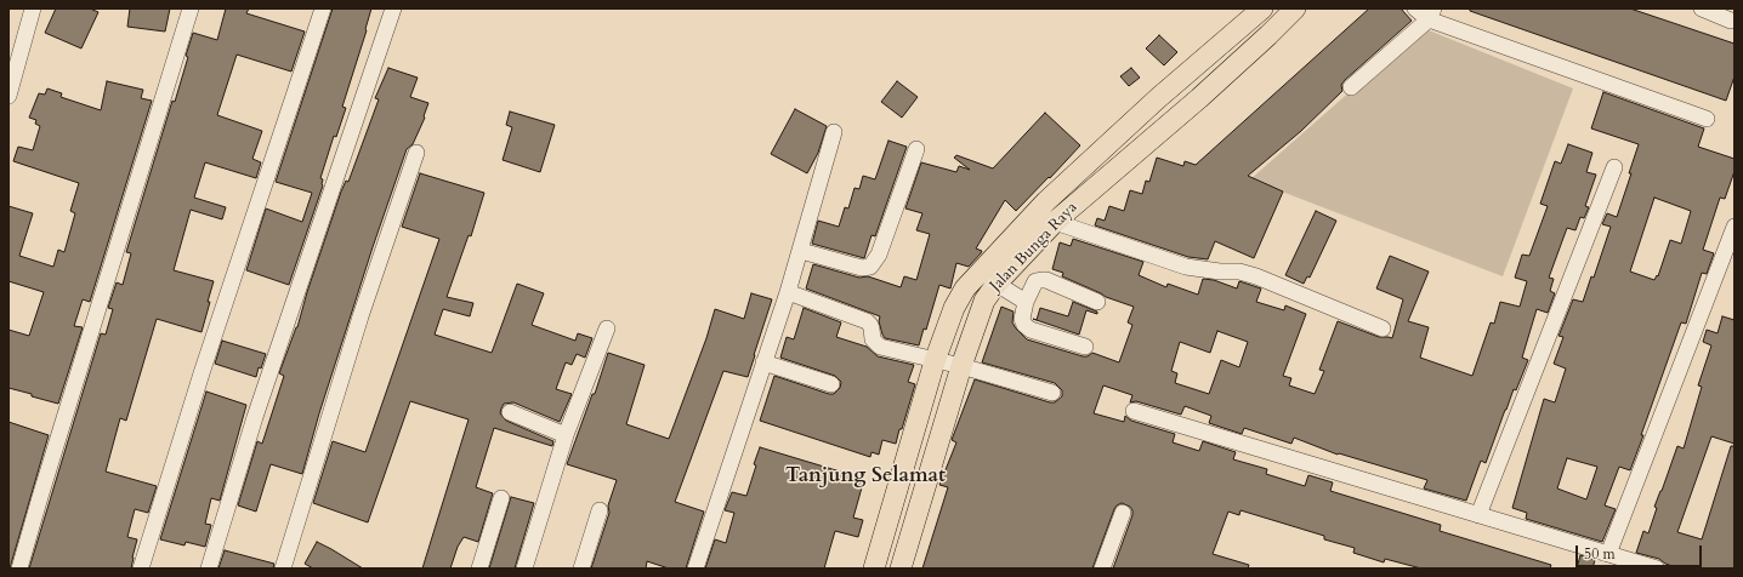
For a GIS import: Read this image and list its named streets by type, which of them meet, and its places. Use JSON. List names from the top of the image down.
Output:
{
  "streets": {
    "main road": ["Jalan Bunga Raya"]
  },
  "districts": ["Tanjung Selamat"],
  "scale_bar": "50 m"
}
